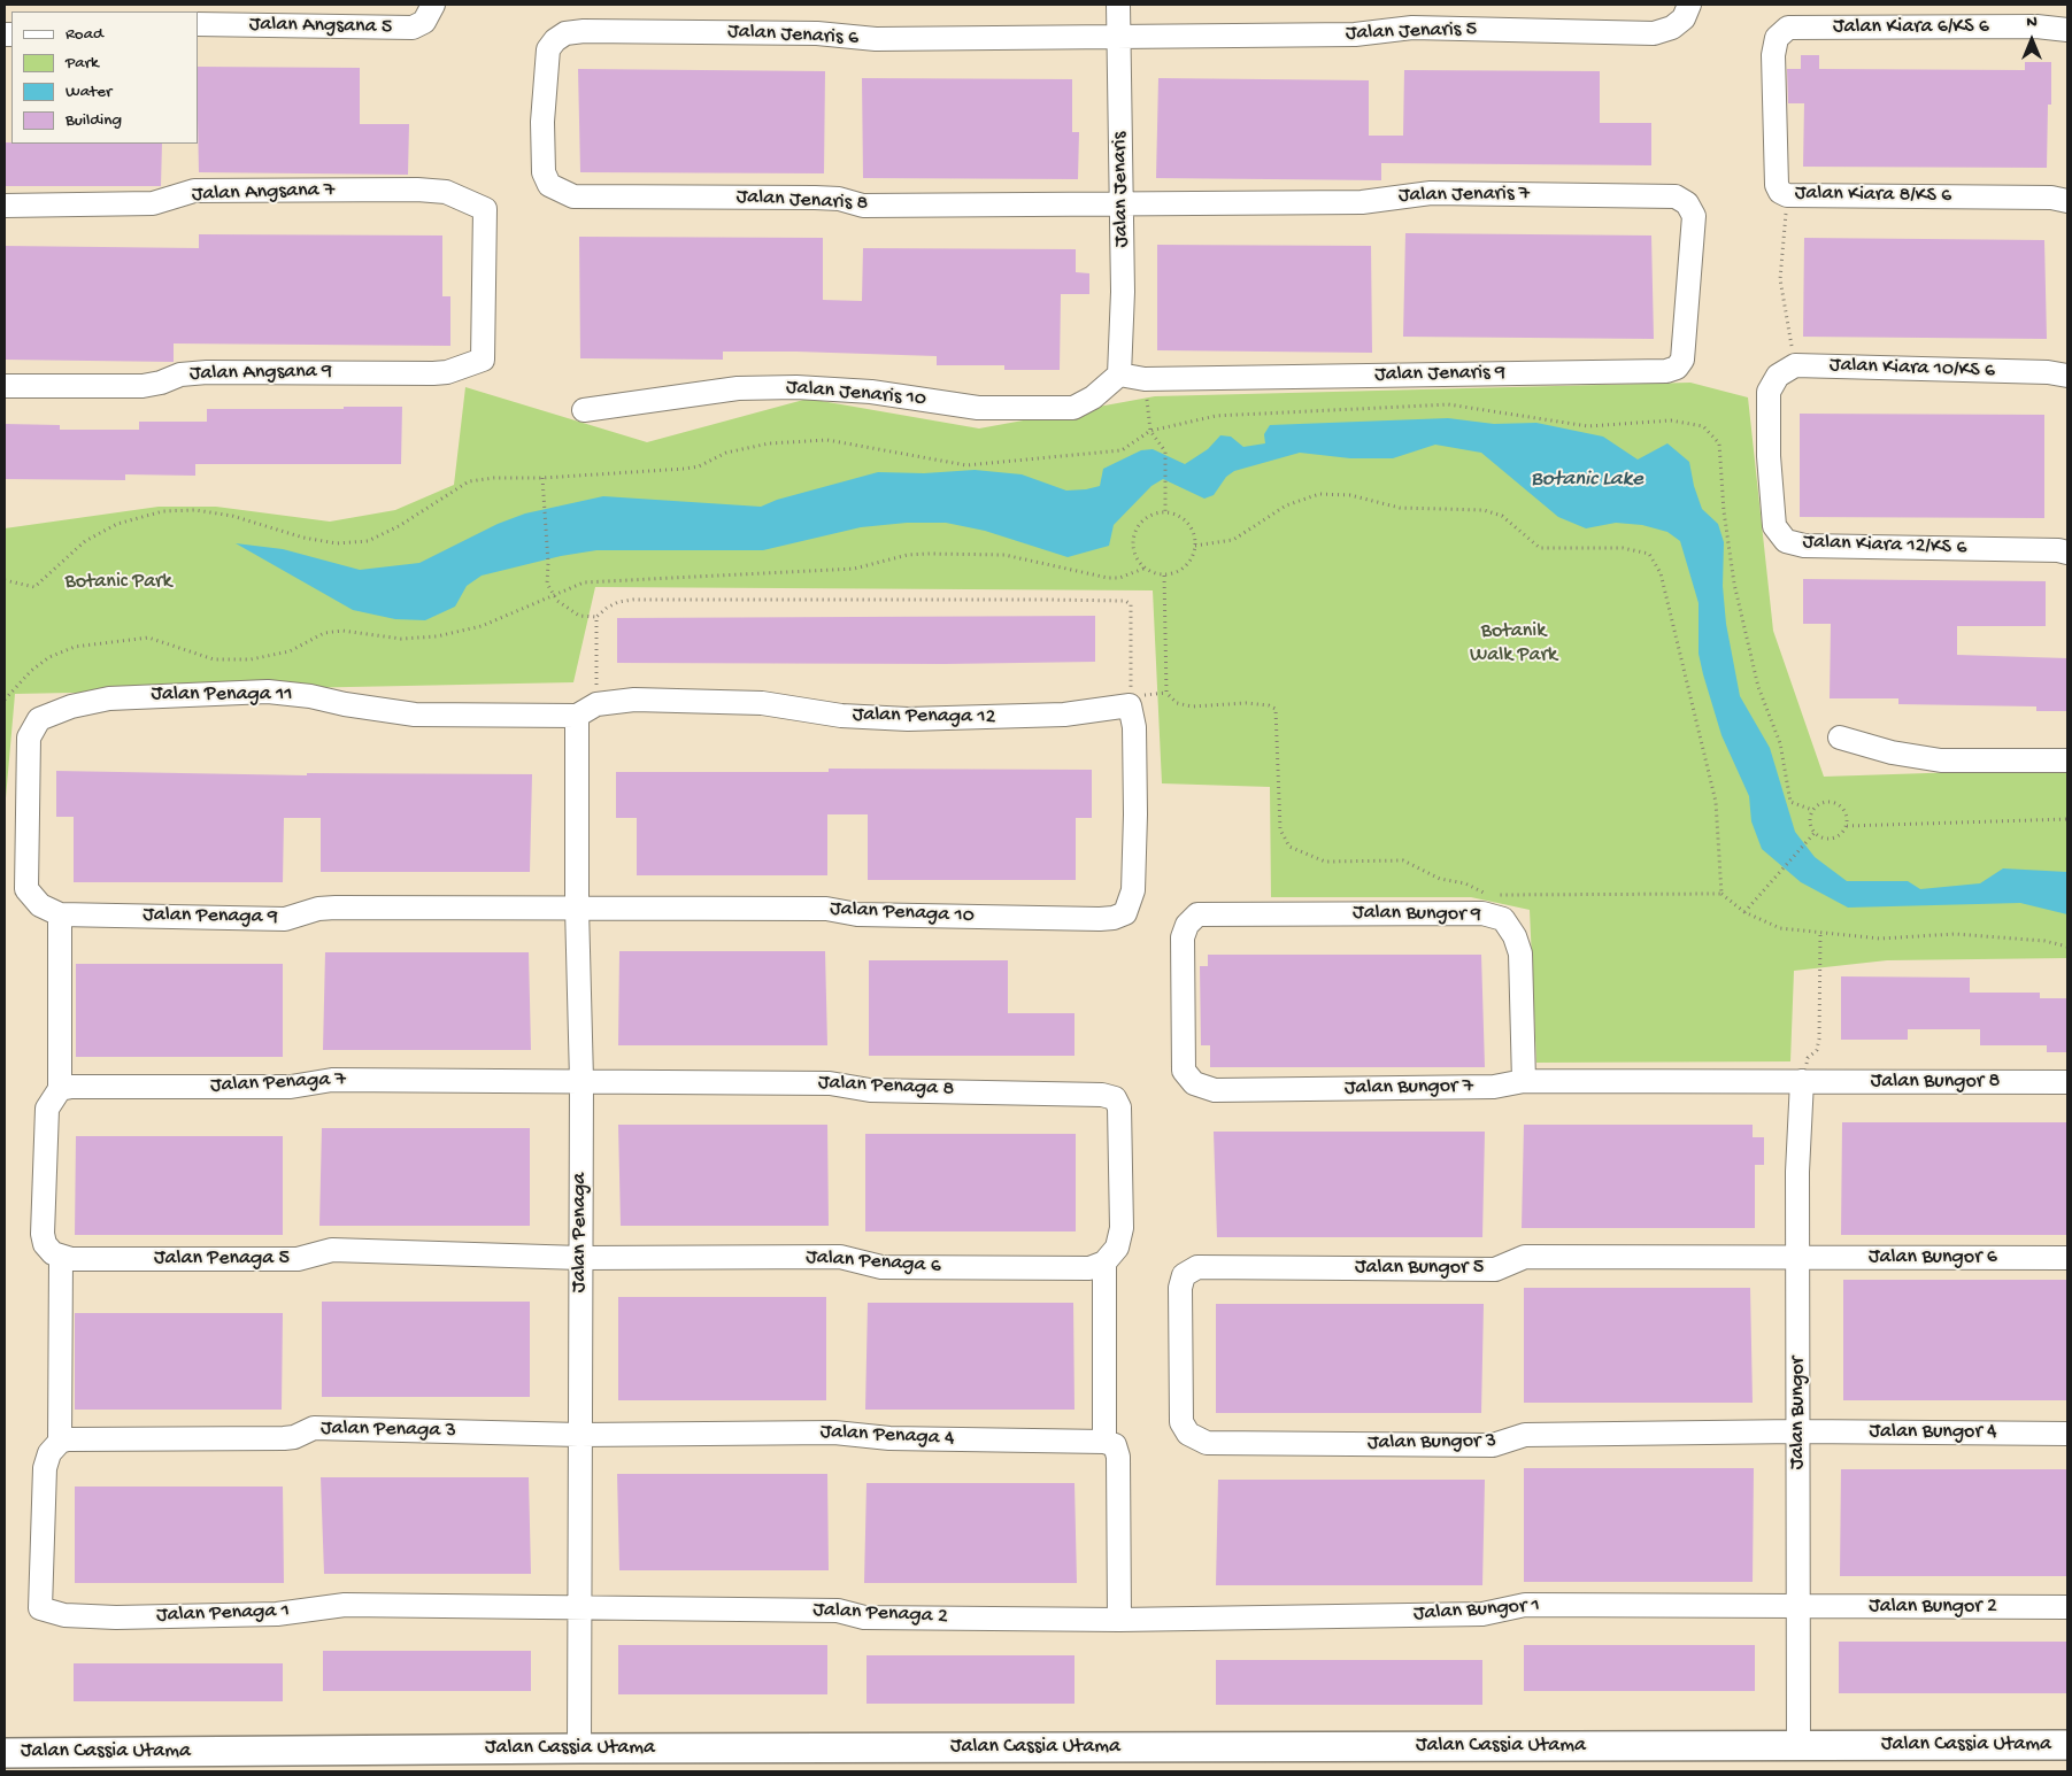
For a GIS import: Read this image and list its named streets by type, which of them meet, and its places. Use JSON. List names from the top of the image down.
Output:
{
  "streets": {
    "street": [
      "Jalan Angsana 5",
      "Jalan Kiara 6/KS 6",
      "Jalan Jenaris 5",
      "Jalan Jenaris 6",
      "Jalan Jenaris",
      "Jalan Angsana 7",
      "Jalan Jenaris 7",
      "Jalan Kiara 8/KS 6",
      "Jalan Jenaris 8",
      "Jalan Kiara 10/KS 6",
      "Jalan Angsana 9",
      "Jalan Jenaris 9",
      "Jalan Jenaris 10",
      "Jalan Kiara 12/KS 6",
      "Jalan Penaga 11",
      "Jalan Penaga 12",
      "Jalan Penaga 10",
      "Jalan Bungor 9",
      "Jalan Penaga 9",
      "Jalan Bungor 8",
      "Jalan Penaga 7",
      "Jalan Penaga 8",
      "Jalan Bungor 7",
      "Jalan Penaga",
      "Jalan Bungor 6",
      "Jalan Penaga 5",
      "Jalan Penaga 6",
      "Jalan Bungor 5",
      "Jalan Bungor",
      "Jalan Penaga 3",
      "Jalan Bungor 4",
      "Jalan Penaga 4",
      "Jalan Bungor 3",
      "Jalan Bungor 2",
      "Jalan Bungor 1",
      "Jalan Penaga 1",
      "Jalan Penaga 2",
      "Jalan Cassia Utama"
    ]
  },
  "crossings": [
    ["Jalan Kiara 6/KS 6", "Jalan Kiara 8/KS 6"],
    ["Jalan Jenaris 5", "Jalan Jenaris 6"],
    ["Jalan Jenaris 5", "Jalan Jenaris"],
    ["Jalan Jenaris 6", "Jalan Jenaris"],
    ["Jalan Jenaris 6", "Jalan Jenaris 8"],
    ["Jalan Jenaris", "Jalan Jenaris 7"],
    ["Jalan Jenaris", "Jalan Jenaris 8"],
    ["Jalan Jenaris", "Jalan Jenaris 9"],
    ["Jalan Jenaris", "Jalan Jenaris 10"],
    ["Jalan Angsana 7", "Jalan Angsana 9"],
    ["Jalan Jenaris 7", "Jalan Jenaris 8"],
    ["Jalan Jenaris 7", "Jalan Jenaris 9"],
    ["Jalan Kiara 10/KS 6", "Jalan Kiara 12/KS 6"],
    ["Jalan Jenaris 9", "Jalan Jenaris 10"],
    ["Jalan Penaga 11", "Jalan Penaga 12"],
    ["Jalan Penaga 11", "Jalan Penaga 9"],
    ["Jalan Penaga 11", "Jalan Penaga"],
    ["Jalan Penaga 12", "Jalan Penaga 10"],
    ["Jalan Penaga 12", "Jalan Penaga"],
    ["Jalan Penaga 10", "Jalan Penaga 9"],
    ["Jalan Penaga 10", "Jalan Penaga"],
    ["Jalan Bungor 9", "Jalan Bungor 7"],
    ["Jalan Penaga 9", "Jalan Penaga"],
    ["Jalan Bungor 8", "Jalan Bungor 7"],
    ["Jalan Bungor 8", "Jalan Bungor"],
    ["Jalan Penaga 7", "Jalan Penaga 8"],
    ["Jalan Penaga 7", "Jalan Penaga"],
    ["Jalan Penaga 8", "Jalan Penaga"],
    ["Jalan Penaga 8", "Jalan Penaga 6"],
    ["Jalan Bungor 7", "Jalan Bungor"],
    ["Jalan Penaga", "Jalan Penaga 5"],
    ["Jalan Penaga", "Jalan Penaga 6"],
    ["Jalan Penaga", "Jalan Penaga 3"],
    ["Jalan Penaga", "Jalan Penaga 4"],
    ["Jalan Penaga", "Jalan Penaga 1"],
    ["Jalan Penaga", "Jalan Penaga 2"],
    ["Jalan Penaga", "Jalan Cassia Utama"],
    ["Jalan Bungor 6", "Jalan Bungor 5"],
    ["Jalan Bungor 6", "Jalan Bungor"],
    ["Jalan Penaga 5", "Jalan Penaga 6"],
    ["Jalan Bungor 5", "Jalan Bungor"],
    ["Jalan Bungor 5", "Jalan Bungor 3"],
    ["Jalan Bungor", "Jalan Bungor 4"],
    ["Jalan Bungor", "Jalan Bungor 3"],
    ["Jalan Bungor", "Jalan Bungor 2"],
    ["Jalan Bungor", "Jalan Bungor 1"],
    ["Jalan Bungor", "Jalan Cassia Utama"],
    ["Jalan Penaga 3", "Jalan Penaga 4"],
    ["Jalan Penaga 3", "Jalan Penaga 1"],
    ["Jalan Bungor 4", "Jalan Bungor 3"],
    ["Jalan Bungor 2", "Jalan Bungor 1"],
    ["Jalan Bungor 1", "Jalan Penaga 2"],
    ["Jalan Penaga 1", "Jalan Penaga 2"]
  ],
  "water": ["Botanic Lake"],
  "parks": ["Botanic Park", "Botanik Walk Park"],
  "legend": [
    "Road",
    "Park",
    "Water",
    "Building"
  ],
  "north": "top"
}
